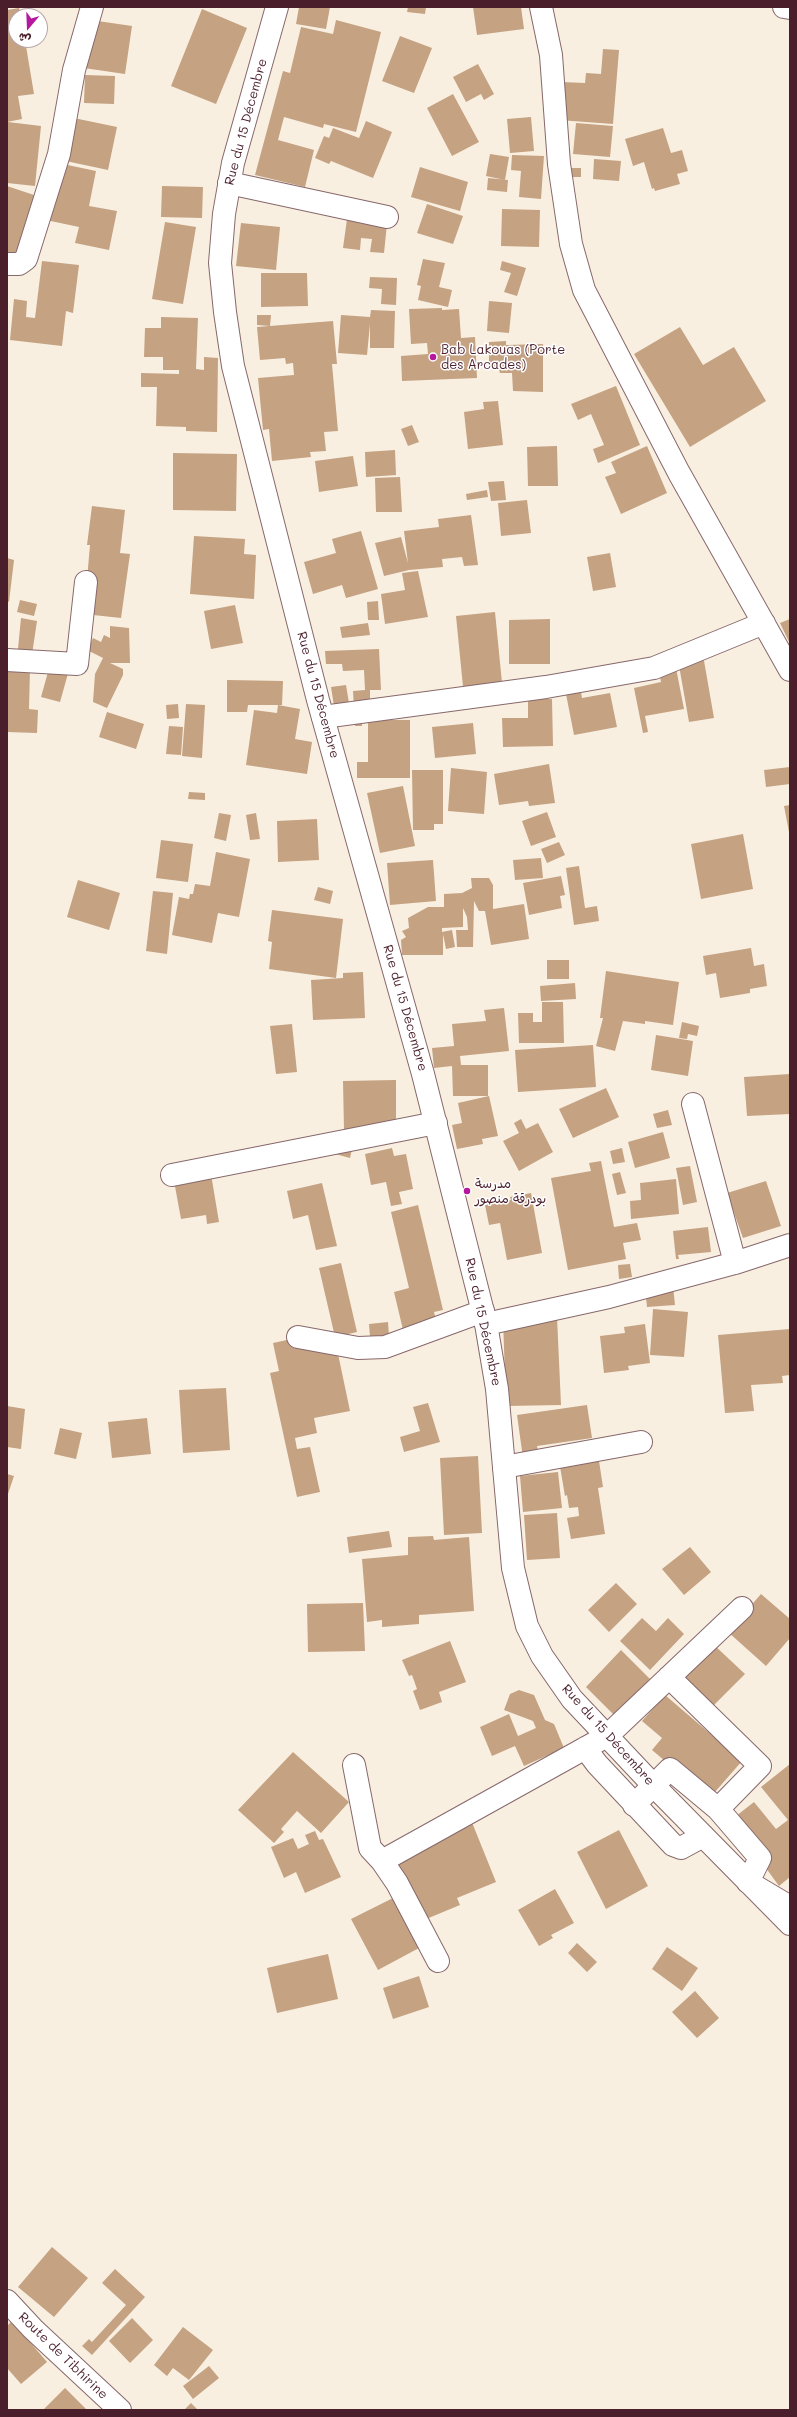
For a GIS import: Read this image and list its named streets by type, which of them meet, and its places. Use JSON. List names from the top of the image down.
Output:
{
  "streets": {
    "street": ["Rue du 15 Décembre", "Route de Tibhirine"]
  },
  "places": ["Bab Lakouas (Porte des Arcades)", "مدرسة بودرقة منصور"],
  "north": "bottom"
}
